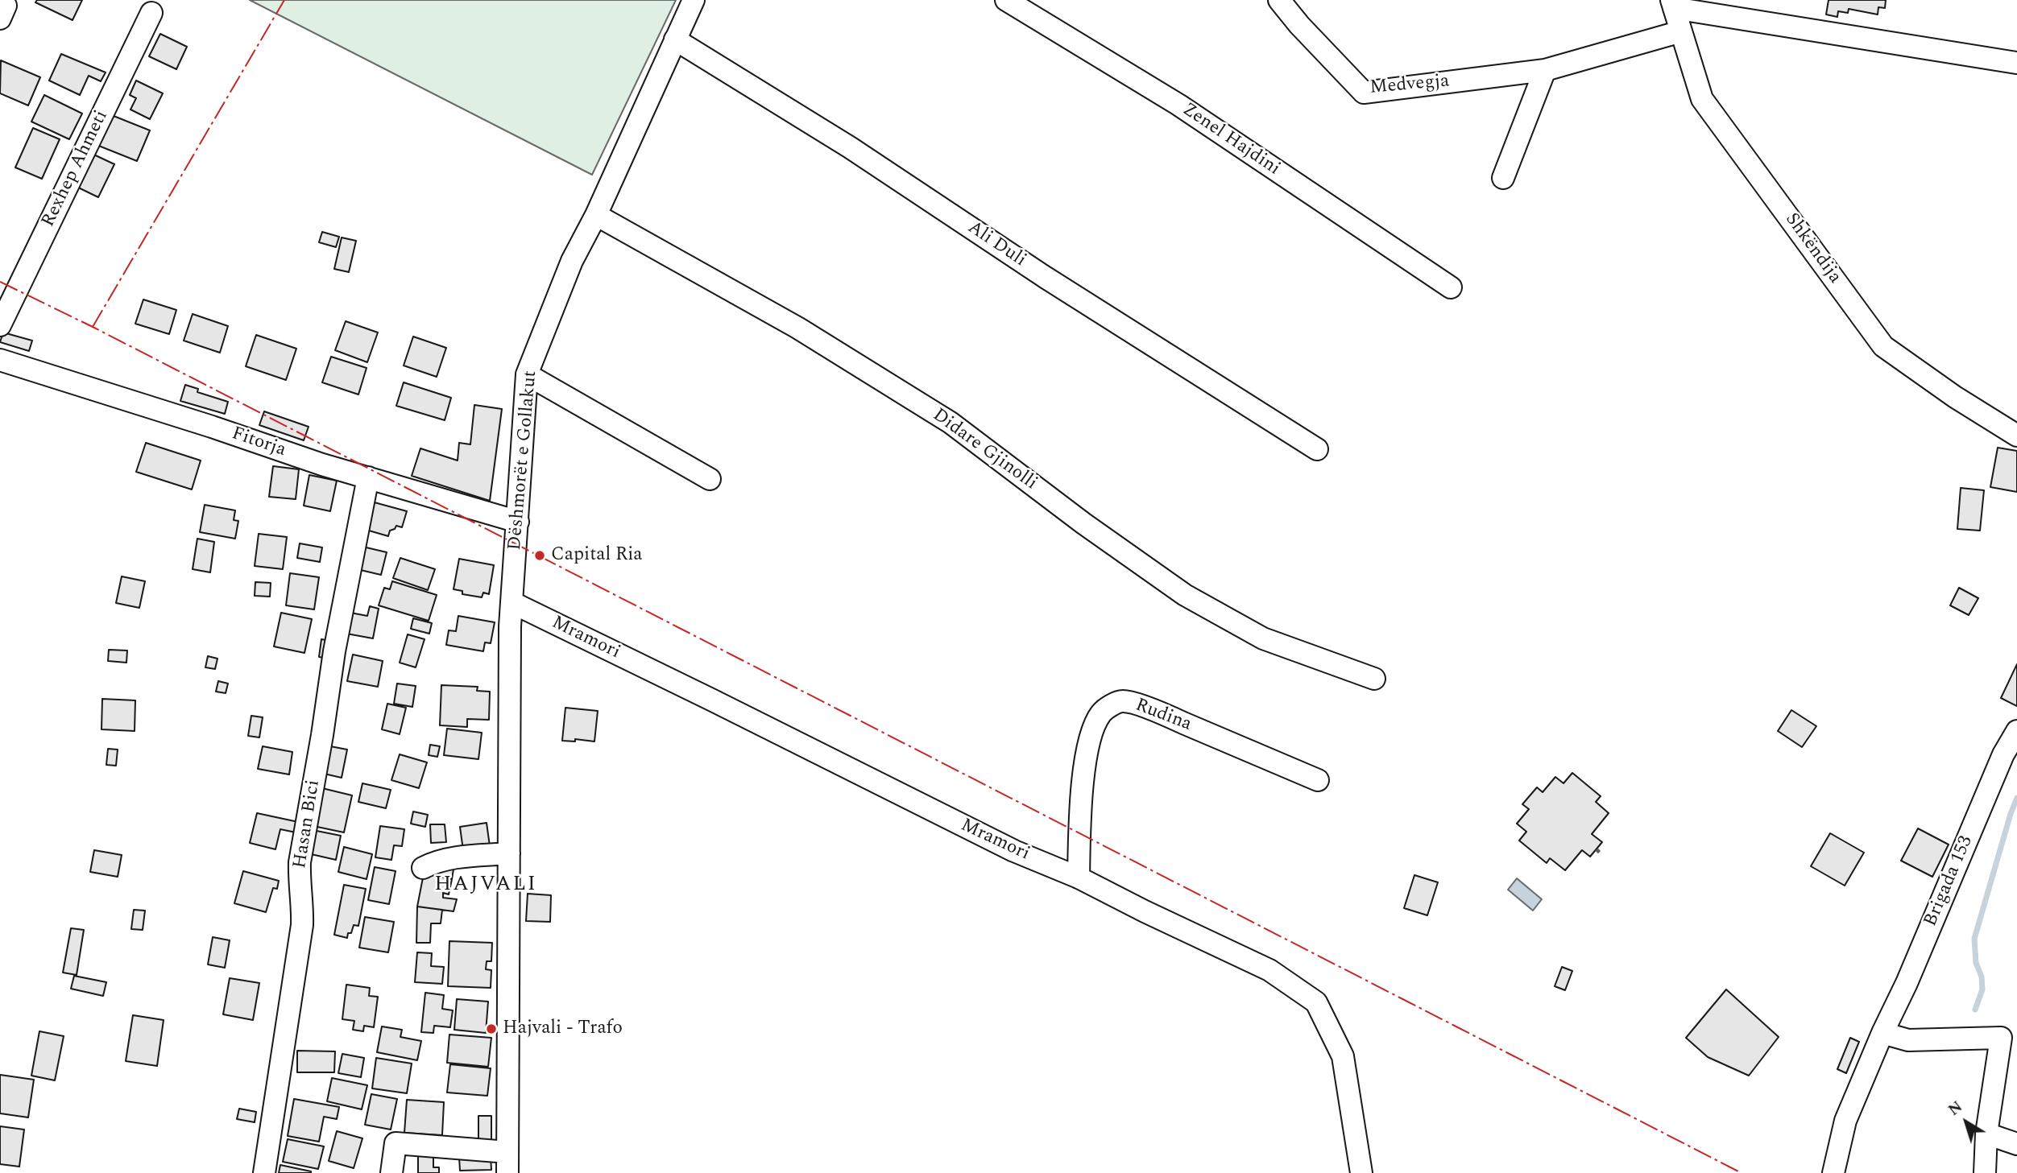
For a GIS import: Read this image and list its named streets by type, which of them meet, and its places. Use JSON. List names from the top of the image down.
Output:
{
  "streets": {
    "street": [
      "Medvegja",
      "Zenel Hajdini",
      "Rexhep Ahmeti",
      "Ali Duli",
      "Shkëndija",
      "Fitorja",
      "Didare Gjinolli",
      "Dëshmorët e Gollakut",
      "Mramori",
      "Rudina",
      "Hasan Bici",
      "Brigada 153"
    ]
  },
  "crossings": [
    ["Medvegja", "Shkëndija"],
    ["Ali Duli", "Dëshmorët e Gollakut"],
    ["Fitorja", "Dëshmorët e Gollakut"],
    ["Fitorja", "Hasan Bici"],
    ["Didare Gjinolli", "Dëshmorët e Gollakut"],
    ["Dëshmorët e Gollakut", "Mramori"],
    ["Mramori", "Rudina"]
  ],
  "districts": ["HAJVALI"],
  "places": ["Capital Ria", "Hajvali - Trafo"],
  "north": "top left"
}
